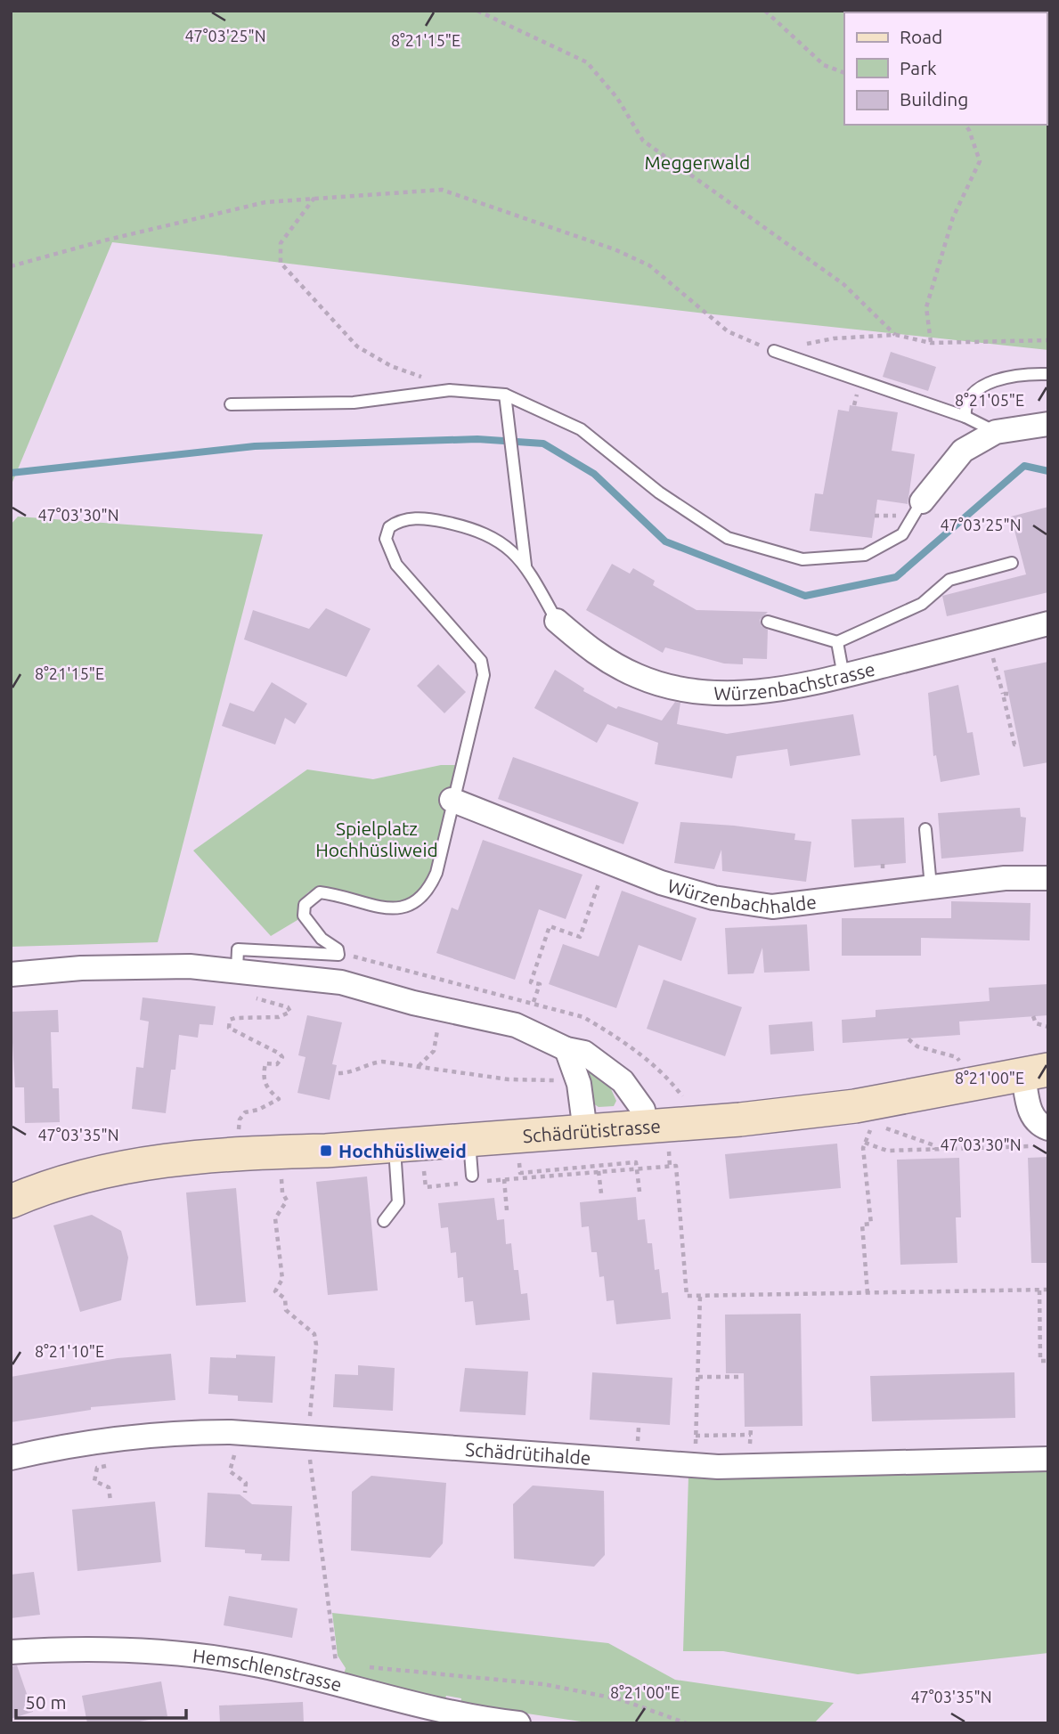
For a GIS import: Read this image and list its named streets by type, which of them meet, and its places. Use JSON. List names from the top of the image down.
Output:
{
  "streets": {
    "main road": ["Schädrütistrasse"],
    "street": [
      "Würzenbachstrasse",
      "Würzenbachhalde",
      "Schädrütihalde",
      "Hemschlenstrasse"
    ]
  },
  "parks": ["Meggerwald", "Spielplatz Hochhüsliweid"],
  "places": {
    "transit": ["Hochhüsliweid"]
  },
  "legend": ["Road", "Park", "Building"],
  "scale_bar": "50 m",
  "coordinates": [
    "47°03'25\"N",
    "8°21'15\"E",
    "8°21'05\"E",
    "47°03'30\"N",
    "8°21'00\"E",
    "47°03'35\"N",
    "8°21'10\"E"
  ]
}
